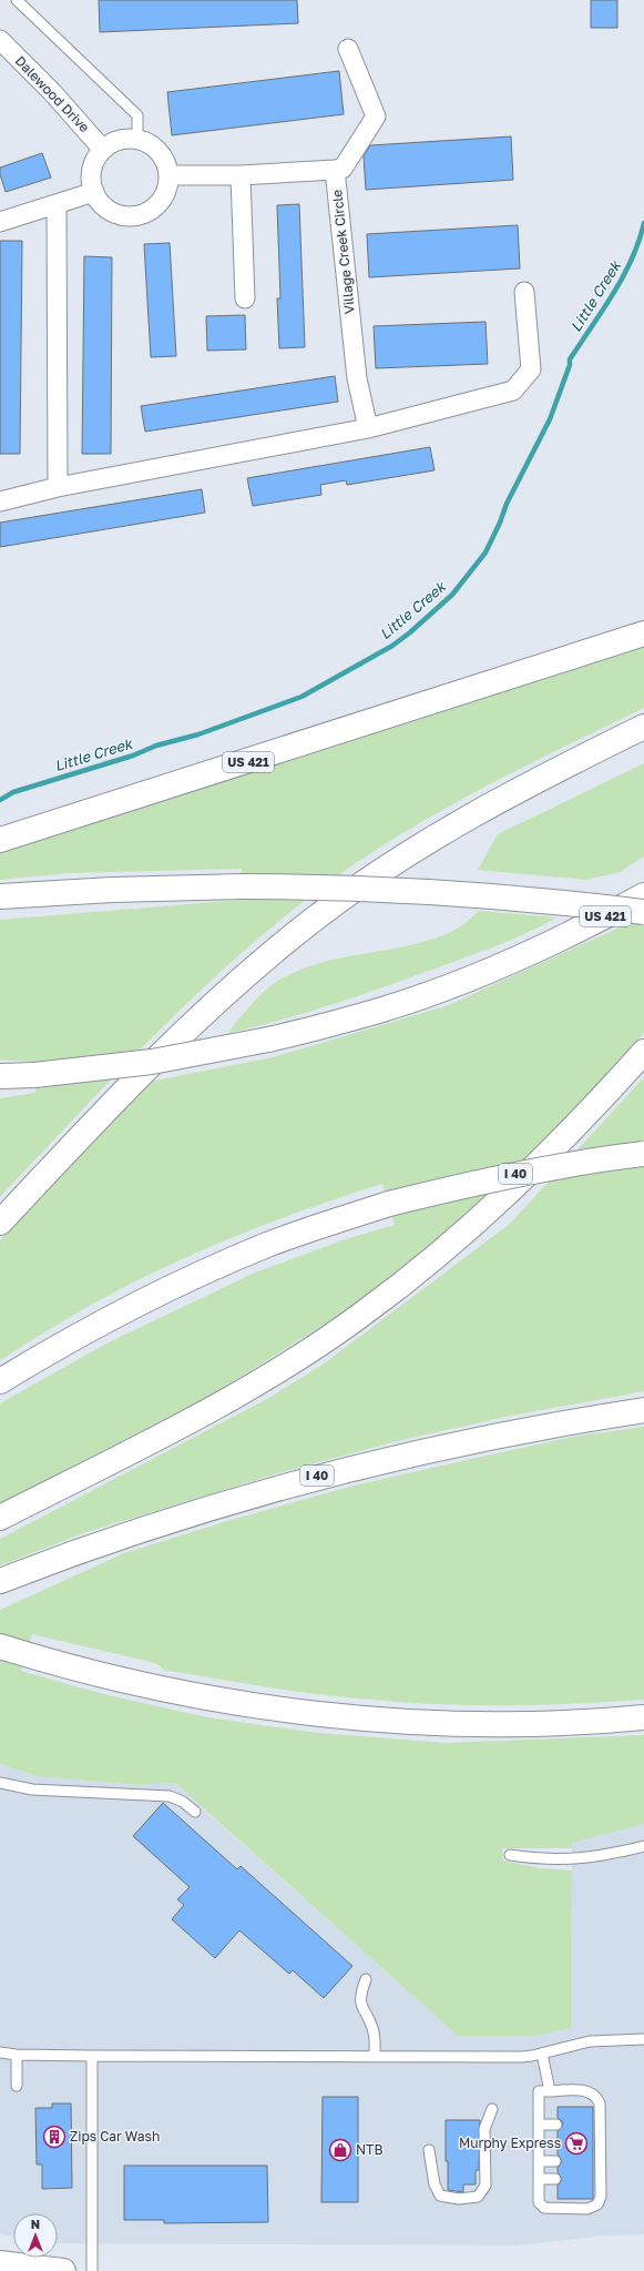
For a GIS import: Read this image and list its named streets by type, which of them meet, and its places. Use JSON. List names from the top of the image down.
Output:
{
  "streets": {
    "main road": ["US 421", "I 40"],
    "street": ["Dalewood Drive", "Village Creek Circle"]
  },
  "water": ["Little Creek"],
  "places": {
    "building": ["Zips Car Wash"],
    "supermarket": ["Murphy Express"],
    "shop": ["NTB"]
  },
  "north": "top"
}
